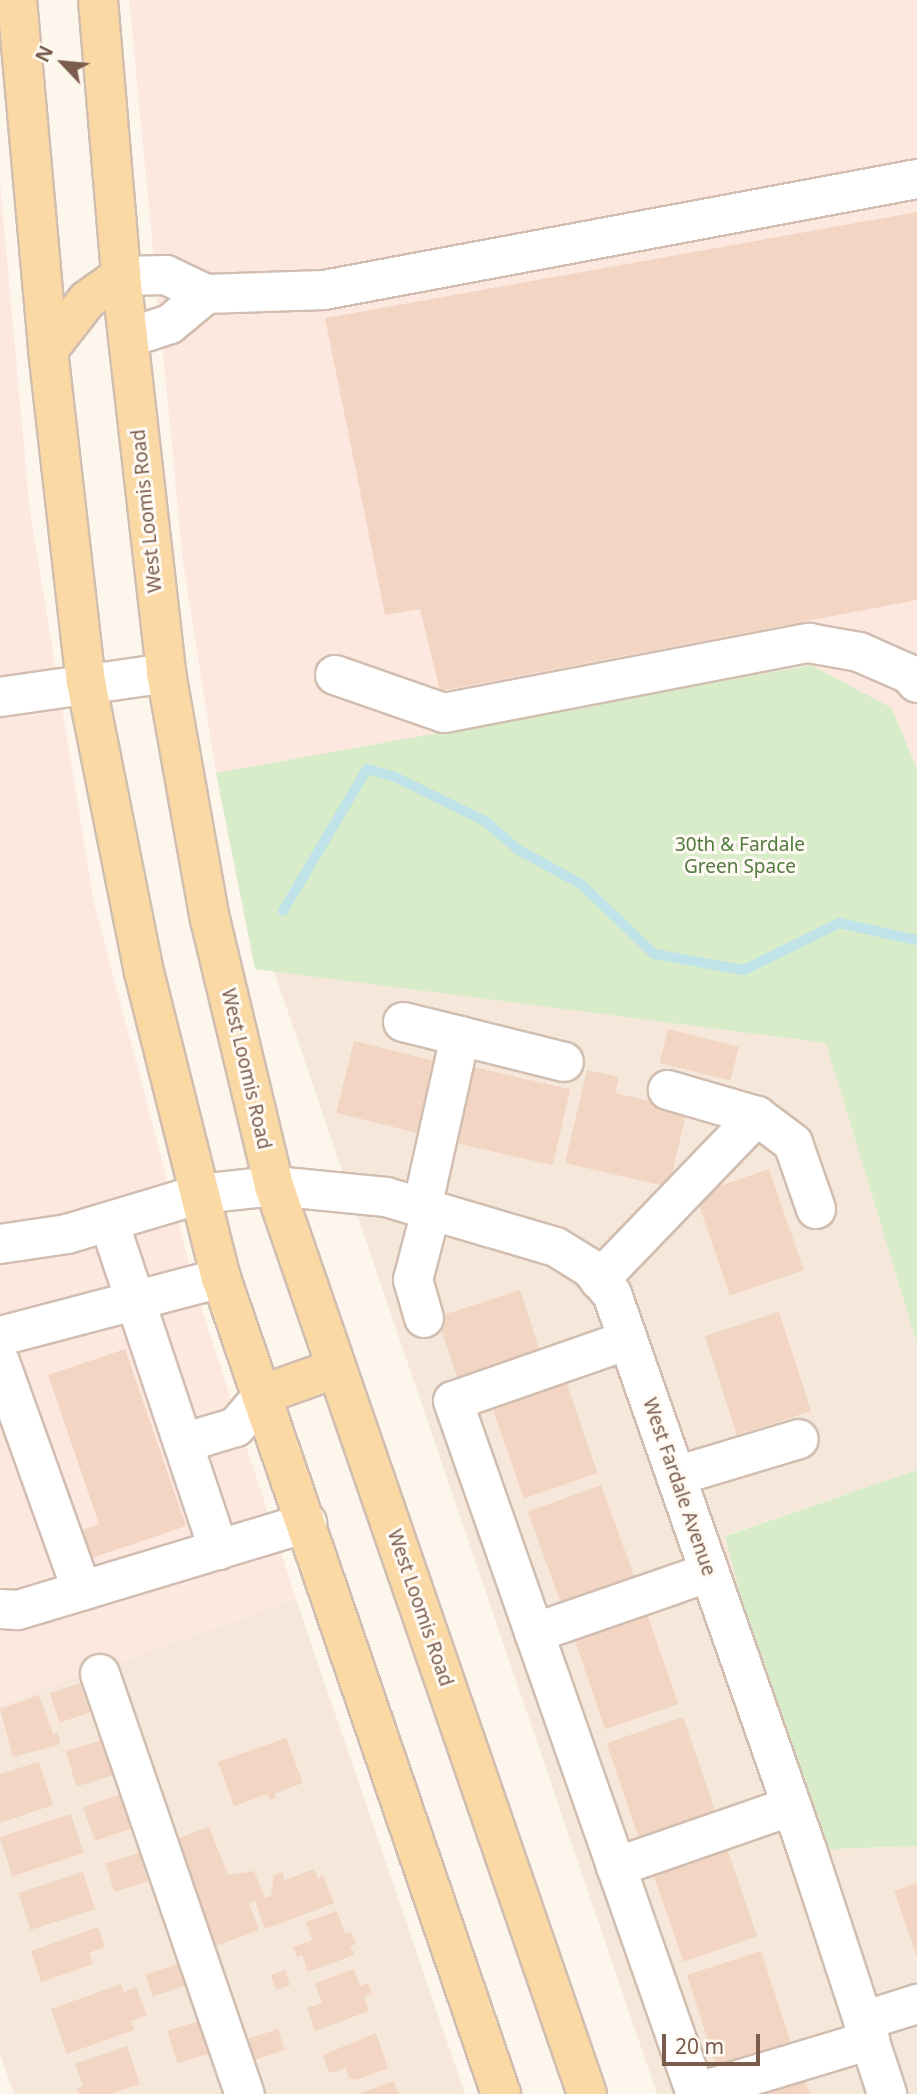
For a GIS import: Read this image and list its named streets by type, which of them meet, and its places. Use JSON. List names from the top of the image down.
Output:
{
  "streets": {
    "main road": ["West Loomis Road"],
    "street": ["West Fardale Avenue"]
  },
  "crossings": [
    ["West Loomis Road", "West Fardale Avenue"]
  ],
  "parks": ["30th & Fardale Green Space"],
  "scale_bar": "20 m",
  "north": "top left"
}
